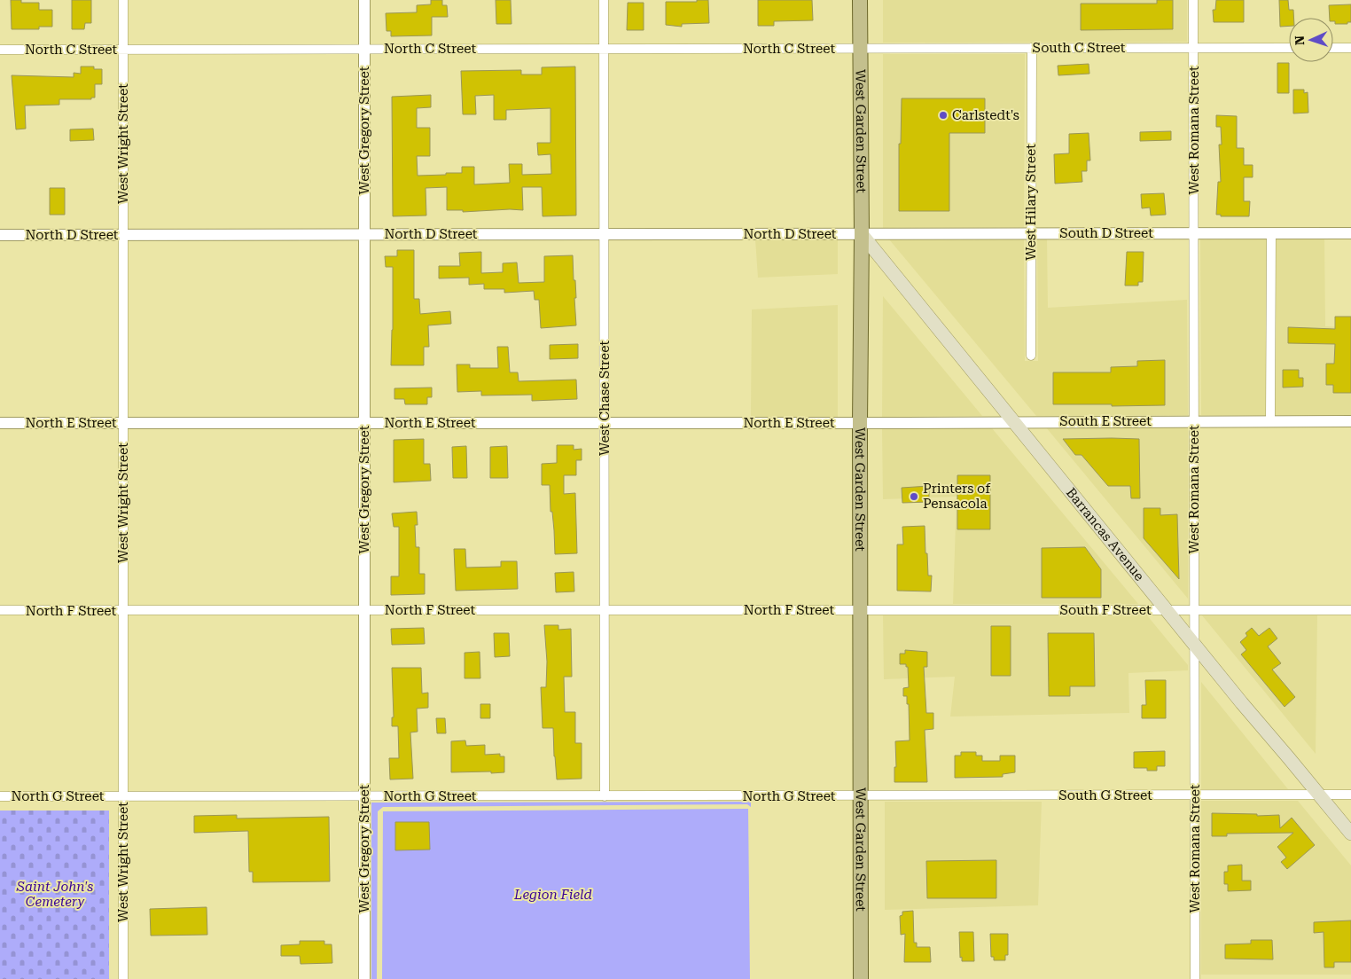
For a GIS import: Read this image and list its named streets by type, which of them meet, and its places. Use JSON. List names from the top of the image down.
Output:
{
  "streets": {
    "main road": ["West Garden Street", "Barrancas Avenue"],
    "street": [
      "South C Street",
      "North C Street",
      "West Gregory Street",
      "West Romana Street",
      "West Wright Street",
      "West Hilary Street",
      "South D Street",
      "North D Street",
      "West Chase Street",
      "South E Street",
      "North E Street",
      "North F Street",
      "South F Street",
      "South G Street",
      "North G Street"
    ]
  },
  "crossings": [
    ["South C Street", "North C Street"],
    ["South C Street", "West Garden Street"],
    ["South C Street", "West Romana Street"],
    ["South C Street", "West Hilary Street"],
    ["North C Street", "West Gregory Street"],
    ["North C Street", "West Garden Street"],
    ["North C Street", "West Wright Street"],
    ["North C Street", "West Chase Street"],
    ["West Gregory Street", "North D Street"],
    ["West Gregory Street", "North E Street"],
    ["West Gregory Street", "North F Street"],
    ["West Gregory Street", "North G Street"],
    ["West Garden Street", "South D Street"],
    ["West Garden Street", "North D Street"],
    ["West Garden Street", "South E Street"],
    ["West Garden Street", "North E Street"],
    ["West Garden Street", "Barrancas Avenue"],
    ["West Garden Street", "North F Street"],
    ["West Garden Street", "South F Street"],
    ["West Garden Street", "South G Street"],
    ["West Garden Street", "North G Street"],
    ["West Romana Street", "South D Street"],
    ["West Romana Street", "South E Street"],
    ["West Romana Street", "Barrancas Avenue"],
    ["West Romana Street", "South F Street"],
    ["West Romana Street", "South G Street"],
    ["West Wright Street", "North D Street"],
    ["West Wright Street", "North E Street"],
    ["West Wright Street", "North F Street"],
    ["West Wright Street", "North G Street"],
    ["West Hilary Street", "South D Street"],
    ["South D Street", "North D Street"],
    ["South D Street", "Barrancas Avenue"],
    ["North D Street", "West Chase Street"],
    ["North D Street", "Barrancas Avenue"],
    ["West Chase Street", "North E Street"],
    ["West Chase Street", "North F Street"],
    ["West Chase Street", "North G Street"],
    ["South E Street", "North E Street"],
    ["South E Street", "Barrancas Avenue"],
    ["Barrancas Avenue", "South F Street"],
    ["Barrancas Avenue", "South G Street"],
    ["North F Street", "South F Street"],
    ["South G Street", "North G Street"]
  ],
  "parks": ["Saint John's Cemetery", "Legion Field"],
  "places": ["Carlstedt's", "Printers of Pensacola"],
  "north": "left"
}
